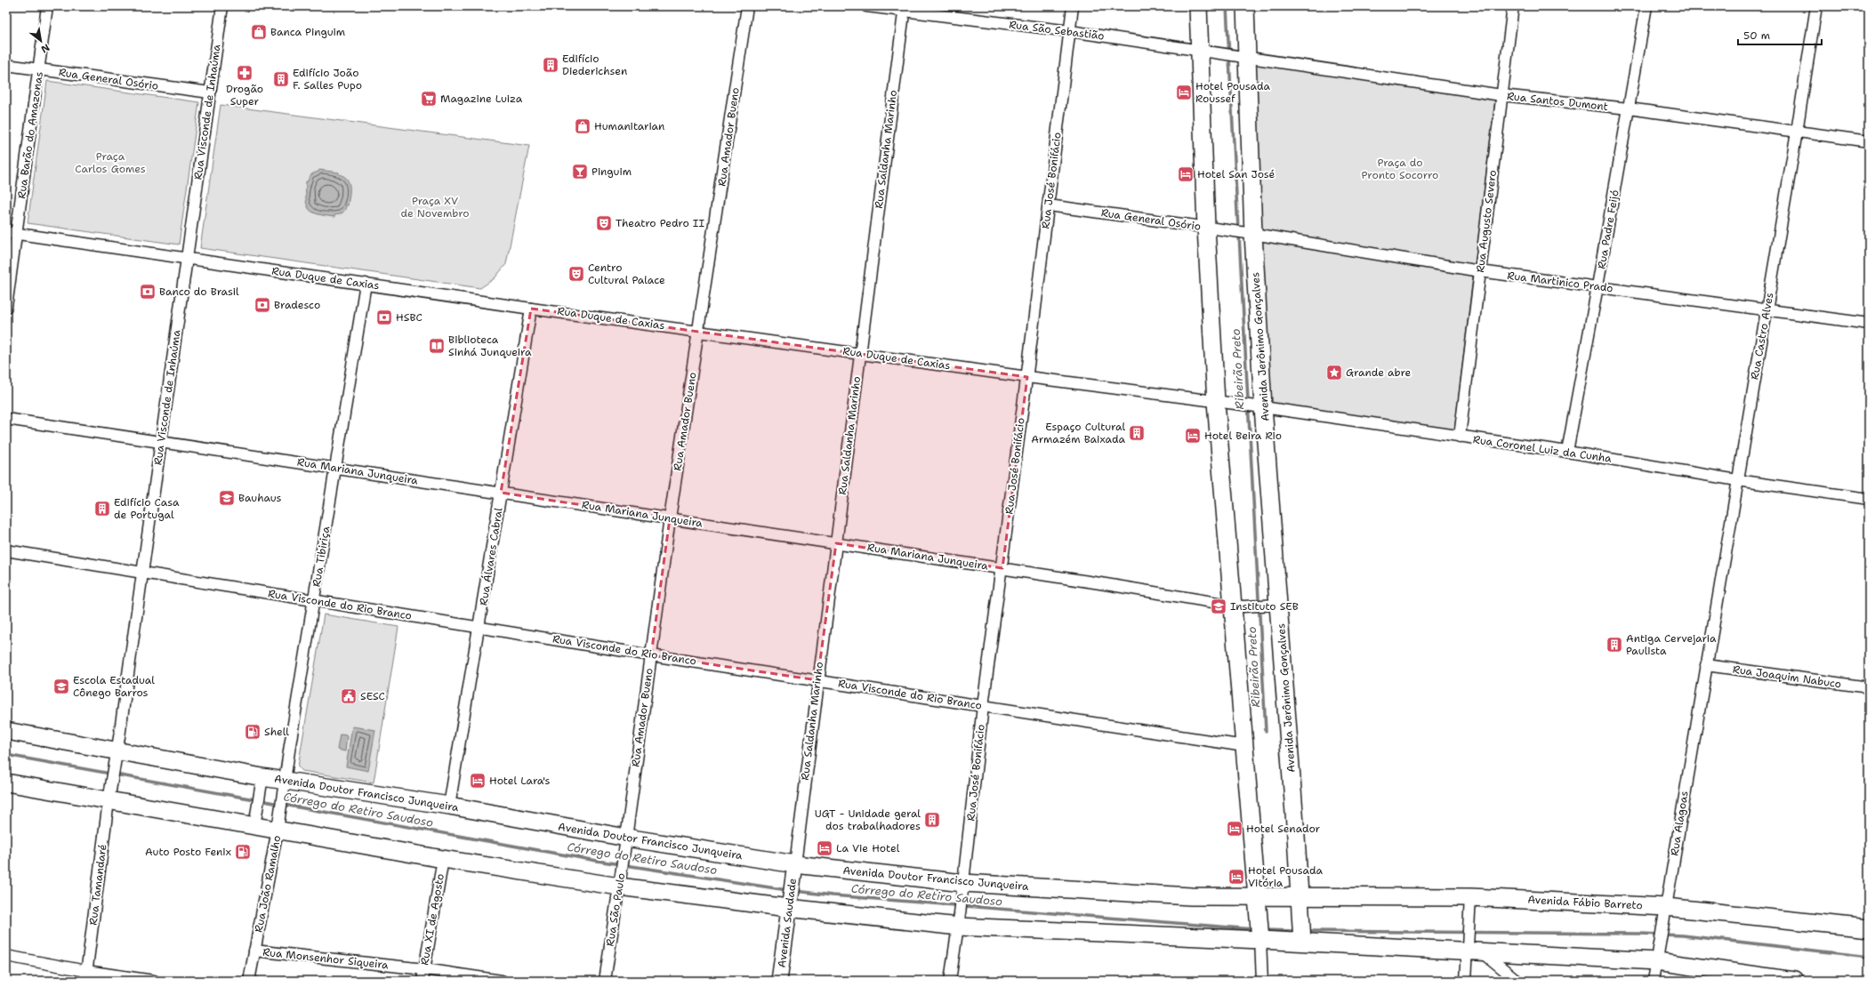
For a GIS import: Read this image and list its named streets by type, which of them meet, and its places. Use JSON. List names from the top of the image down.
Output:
{
  "streets": {
    "main road": ["Avenida Jerônimo Gonçalves", "Avenida Doutor Francisco Junqueira", "Avenida Fábio Barreto"],
    "street": [
      "Rua São Sebastião",
      "Rua General Osório",
      "Rua Santos Dumont",
      "Rua Visconde de Inhaúma",
      "Rua Barão do Amazonas",
      "Rua Amador Bueno",
      "Rua Saldanha Marinho",
      "Rua José Bonifácio",
      "Rua Augusto Severo",
      "Rua Padre Feijó",
      "Rua Duque de Caxias",
      "Rua Martinico Prado",
      "Rua Castro Alves",
      "Rua Coronel Luiz da Cunha",
      "Rua Mariana Junqueira",
      "Rua Tibiriça",
      "Rua Álvares Cabral",
      "Rua Visconde do Rio Branco",
      "Rua Joaquim Nabuco",
      "Rua Alagoas",
      "Rua João Ramalho",
      "Rua Tamandaré",
      "Rua São Paulo",
      "Rua XI de Agosto",
      "Avenida Saudade",
      "Rua Monsenhor Siqueira"
    ]
  },
  "crossings": [
    ["Rua São Sebastião", "Rua Santos Dumont"],
    ["Rua São Sebastião", "Rua Saldanha Marinho"],
    ["Rua São Sebastião", "Rua José Bonifácio"],
    ["Rua São Sebastião", "Avenida Jerônimo Gonçalves"],
    ["Rua General Osório", "Rua Visconde de Inhaúma"],
    ["Rua General Osório", "Rua Barão do Amazonas"],
    ["Rua General Osório", "Rua José Bonifácio"],
    ["Rua General Osório", "Rua Martinico Prado"],
    ["Rua General Osório", "Avenida Jerônimo Gonçalves"],
    ["Rua Santos Dumont", "Rua Augusto Severo"],
    ["Rua Santos Dumont", "Rua Padre Feijó"],
    ["Rua Santos Dumont", "Rua Castro Alves"],
    ["Rua Santos Dumont", "Avenida Jerônimo Gonçalves"],
    ["Rua Visconde de Inhaúma", "Rua Duque de Caxias"],
    ["Rua Visconde de Inhaúma", "Rua Mariana Junqueira"],
    ["Rua Visconde de Inhaúma", "Rua Visconde do Rio Branco"],
    ["Rua Visconde de Inhaúma", "Avenida Doutor Francisco Junqueira"],
    ["Rua Visconde de Inhaúma", "Rua Tamandaré"],
    ["Rua Barão do Amazonas", "Rua Duque de Caxias"],
    ["Rua Amador Bueno", "Rua Duque de Caxias"],
    ["Rua Amador Bueno", "Rua Mariana Junqueira"],
    ["Rua Amador Bueno", "Rua Visconde do Rio Branco"],
    ["Rua Amador Bueno", "Avenida Doutor Francisco Junqueira"],
    ["Rua Amador Bueno", "Rua São Paulo"],
    ["Rua Saldanha Marinho", "Rua Duque de Caxias"],
    ["Rua Saldanha Marinho", "Rua Mariana Junqueira"],
    ["Rua Saldanha Marinho", "Rua Visconde do Rio Branco"],
    ["Rua Saldanha Marinho", "Avenida Doutor Francisco Junqueira"],
    ["Rua Saldanha Marinho", "Avenida Saudade"],
    ["Rua José Bonifácio", "Rua Duque de Caxias"],
    ["Rua José Bonifácio", "Rua Mariana Junqueira"],
    ["Rua José Bonifácio", "Rua Visconde do Rio Branco"],
    ["Rua José Bonifácio", "Avenida Doutor Francisco Junqueira"],
    ["Rua Augusto Severo", "Rua Martinico Prado"],
    ["Rua Augusto Severo", "Rua Coronel Luiz da Cunha"],
    ["Rua Padre Feijó", "Rua Martinico Prado"],
    ["Rua Padre Feijó", "Rua Coronel Luiz da Cunha"],
    ["Rua Duque de Caxias", "Rua Coronel Luiz da Cunha"],
    ["Rua Duque de Caxias", "Rua Tibiriça"],
    ["Rua Duque de Caxias", "Rua Álvares Cabral"],
    ["Rua Martinico Prado", "Rua Castro Alves"],
    ["Rua Martinico Prado", "Avenida Jerônimo Gonçalves"],
    ["Rua Castro Alves", "Rua Coronel Luiz da Cunha"],
    ["Rua Castro Alves", "Rua Joaquim Nabuco"],
    ["Rua Castro Alves", "Rua Alagoas"],
    ["Avenida Jerônimo Gonçalves", "Rua Coronel Luiz da Cunha"],
    ["Avenida Jerônimo Gonçalves", "Rua Mariana Junqueira"],
    ["Avenida Jerônimo Gonçalves", "Avenida Doutor Francisco Junqueira"],
    ["Avenida Jerônimo Gonçalves", "Avenida Fábio Barreto"],
    ["Rua Mariana Junqueira", "Rua Tibiriça"],
    ["Rua Mariana Junqueira", "Rua Álvares Cabral"],
    ["Rua Tibiriça", "Rua Visconde do Rio Branco"],
    ["Rua Tibiriça", "Avenida Doutor Francisco Junqueira"],
    ["Rua Tibiriça", "Rua João Ramalho"],
    ["Rua Álvares Cabral", "Rua Visconde do Rio Branco"],
    ["Rua Álvares Cabral", "Avenida Doutor Francisco Junqueira"],
    ["Rua Joaquim Nabuco", "Rua Alagoas"],
    ["Avenida Doutor Francisco Junqueira", "Avenida Fábio Barreto"],
    ["Avenida Doutor Francisco Junqueira", "Rua São Paulo"],
    ["Avenida Doutor Francisco Junqueira", "Avenida Saudade"],
    ["Rua Alagoas", "Avenida Fábio Barreto"],
    ["Rua João Ramalho", "Rua Monsenhor Siqueira"],
    ["Rua XI de Agosto", "Rua Monsenhor Siqueira"]
  ],
  "water": ["Ribeirão Preto", "Córrego do Retiro Saudoso"],
  "parks": ["Praça Carlos Gomes", "Praça do Pronto Socorro", "Praça XV de Novembro"],
  "places": {
    "shop": ["Banca Pinguim", "Humanitarian"],
    "building": [
      "Edifício Diederichsen",
      "Edifício João F. Salles Pupo",
      "Espaço Cultural Armazém Baixada",
      "Edifício Casa de Portugal",
      "Antiga Cervejaria Paulista",
      "UGT - Unidade geral dos trabalhadores"
    ],
    "pharmacy": ["Drogão Super"],
    "hotel": [
      "Hotel Pousada Roussef",
      "Hotel San José",
      "Hotel Beira Rio",
      "Hotel Lara's",
      "Hotel Senador",
      "La Vie Hotel",
      "Hotel Pousada Vitória"
    ],
    "supermarket": ["Magazine Luiza"],
    "bar": ["Pinguim"],
    "theatre": ["Theatro Pedro II", "Centro Cultural Palace"],
    "bank": ["Banco do Brasil", "Bradesco", "HSBC"],
    "library": ["Biblioteca Sinhá Junqueira"],
    "place": ["Grande abre"],
    "school or university": ["Bauhaus", "Instituto SEB", "Escola Estadual Cônego Barros"],
    "public building": ["SESC"],
    "fuel station": ["Shell", "Auto Posto Fenix"]
  },
  "scale_bar": "50 m",
  "north": "bottom right"
}
